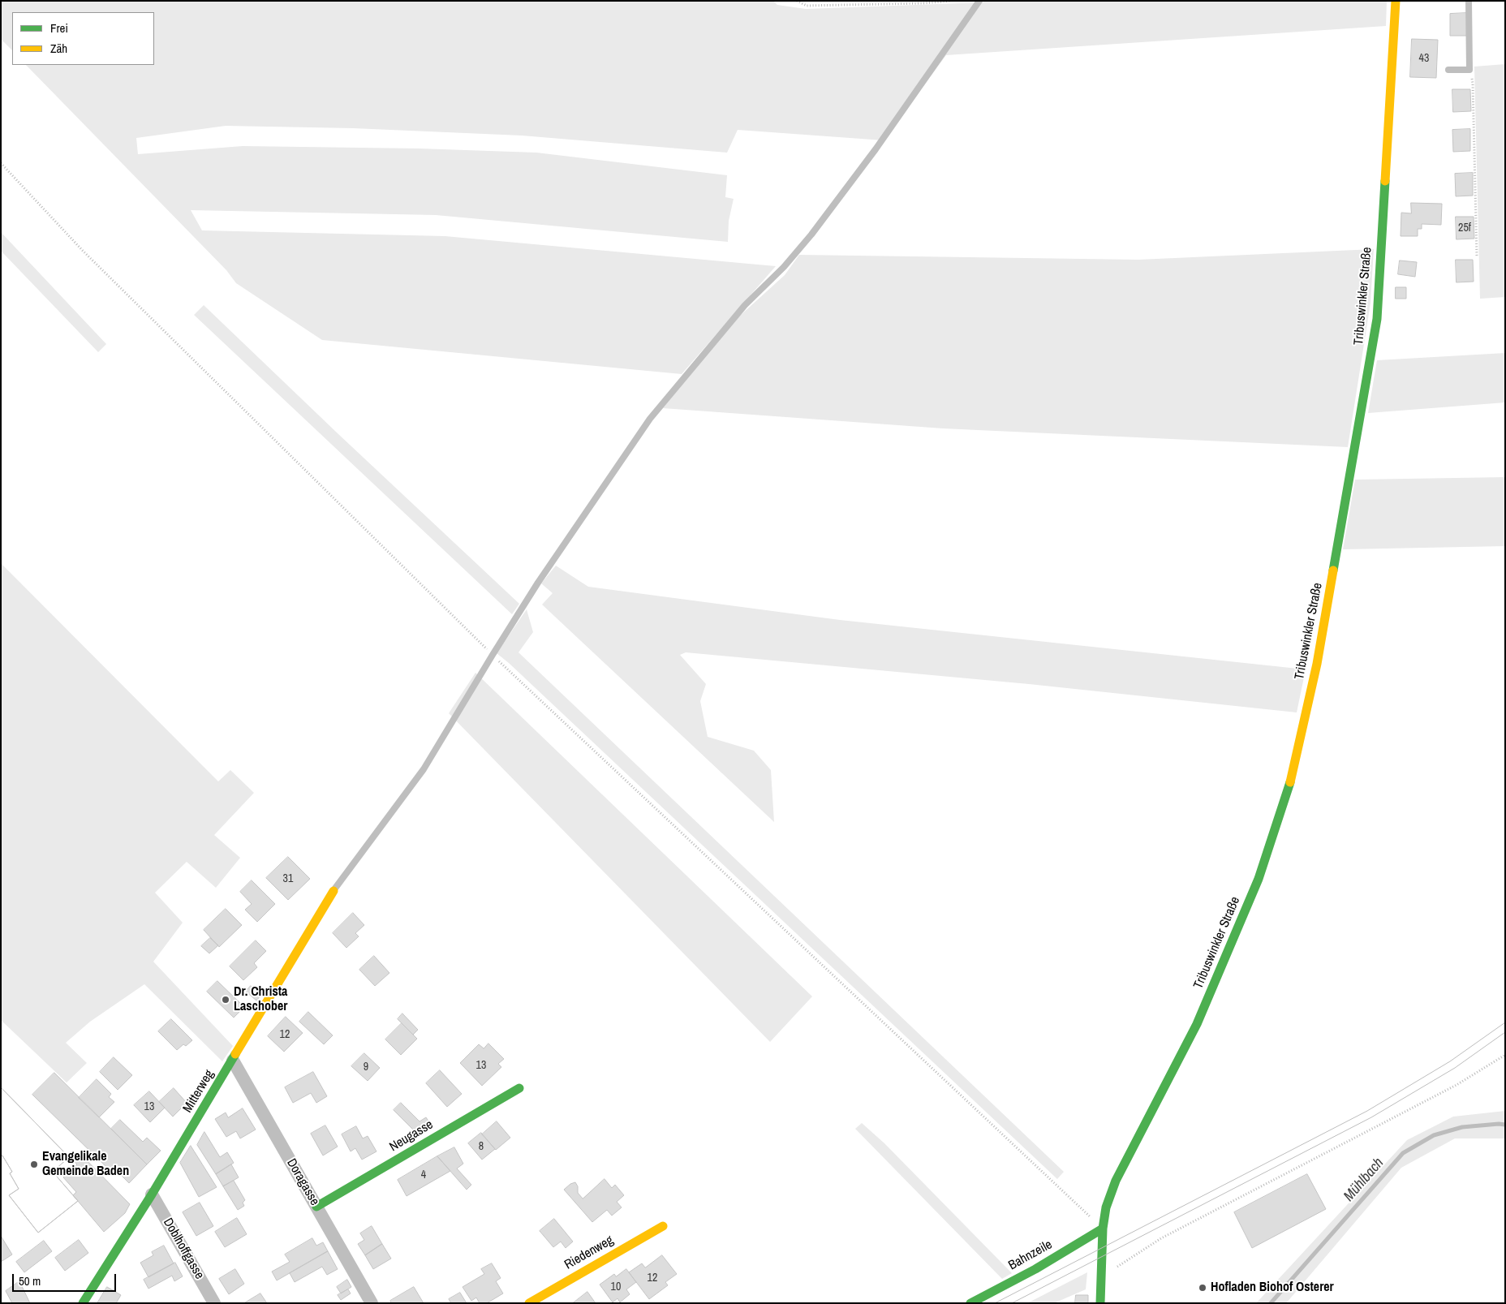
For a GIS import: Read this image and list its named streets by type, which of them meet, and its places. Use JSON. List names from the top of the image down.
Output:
{
  "streets": {
    "street": [
      "Tribuswinkler Straße",
      "Mitterweg",
      "Neugasse",
      "Doragasse",
      "Doblhoffgasse",
      "Riedenweg",
      "Bahnzeile"
    ]
  },
  "crossings": [
    ["Tribuswinkler Straße", "Bahnzeile"],
    ["Mitterweg", "Doragasse"],
    ["Mitterweg", "Doblhoffgasse"],
    ["Neugasse", "Doragasse"]
  ],
  "water": ["Mühlbach"],
  "places": ["Dr. Christa Laschober", "Evangelikale Gemeinde Baden", "Hofladen Biohof Osterer"],
  "house_numbers": [
    "43",
    "25f",
    "31",
    "12",
    "13",
    "9",
    "13",
    "8",
    "4",
    "12",
    "10"
  ],
  "legend": ["Frei", "Zäh"],
  "scale_bar": "50 m"
}
